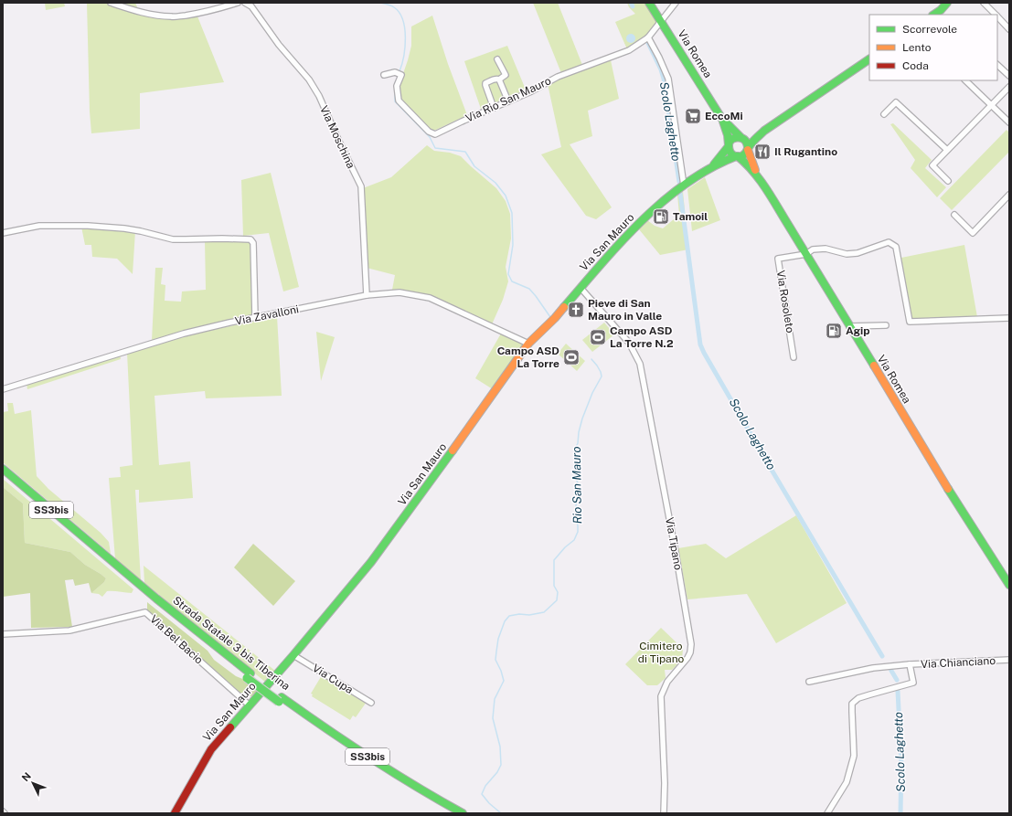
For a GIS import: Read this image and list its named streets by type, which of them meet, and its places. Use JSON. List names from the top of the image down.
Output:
{
  "streets": {
    "main road": [
      "Via Romea",
      "Via San Mauro",
      "SS3bis",
      "Strada Statale 3 bis Tiberina"
    ],
    "street": [
      "Via Rio San Mauro",
      "Via Moschina",
      "Via Rosoleto",
      "Via Zavalloni",
      "Via Tipano",
      "Via Bel Bacio",
      "Via Chianciano",
      "Via Cupa"
    ]
  },
  "crossings": [
    ["Via Romea", "Via Rio San Mauro"],
    ["Via Romea", "Via San Mauro"],
    ["Via Romea", "Via Rosoleto"],
    ["Via Moschina", "Via Zavalloni"],
    ["Via San Mauro", "Via Zavalloni"],
    ["Via San Mauro", "Via Tipano"],
    ["Via San Mauro", "Via Bel Bacio"],
    ["Via San Mauro", "Via Cupa"]
  ],
  "water": ["Scolo Laghetto", "Rio San Mauro"],
  "parks": ["Cimitero di Tipano"],
  "places": {
    "supermarket": ["EccoMi"],
    "restaurant": ["Il Rugantino"],
    "fuel station": ["Tamoil", "Agip"],
    "church": ["Pieve di San Mauro in Valle"],
    "sports": ["Campo ASD La Torre N.2", "Campo ASD La Torre"]
  },
  "legend": ["Scorrevole", "Lento", "Coda"],
  "north": "top left"
}
